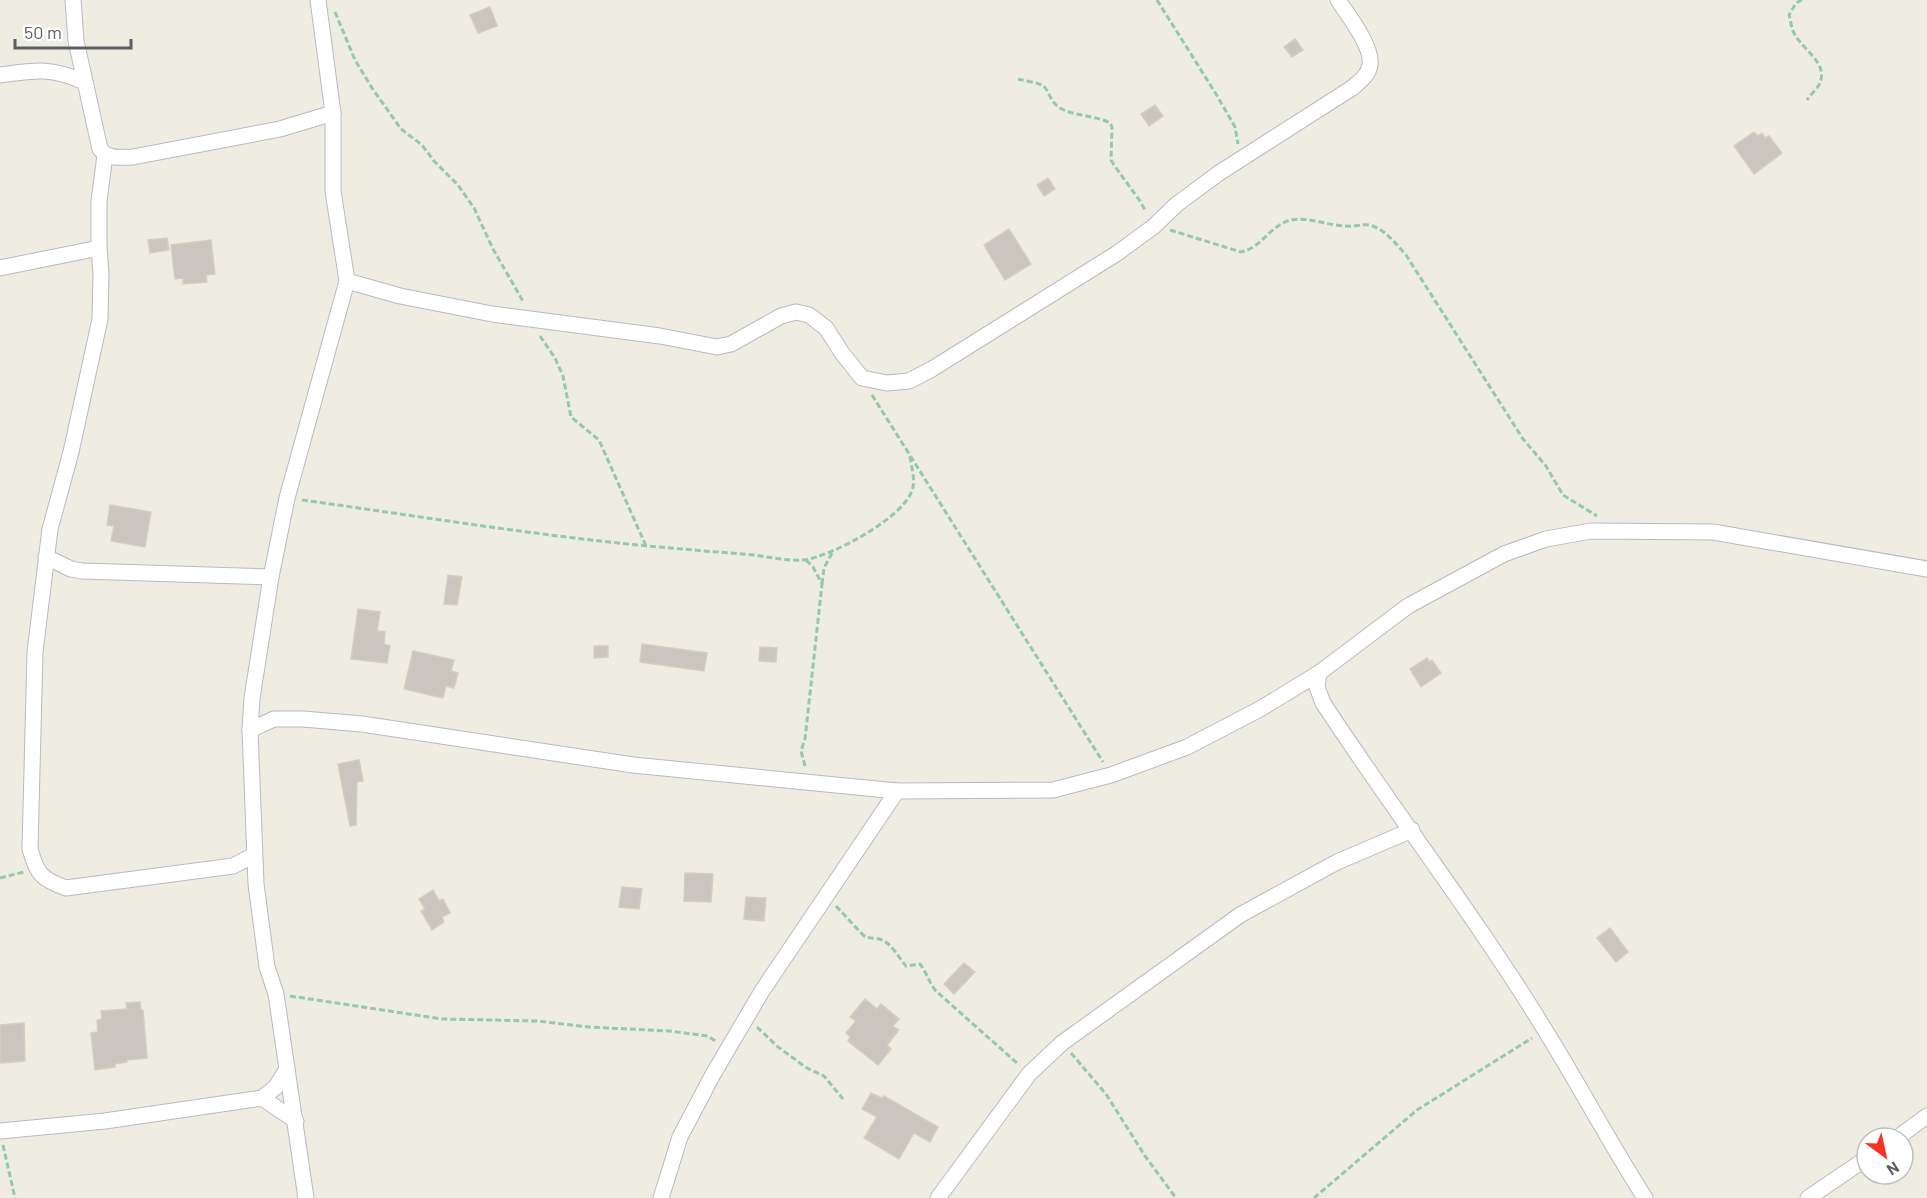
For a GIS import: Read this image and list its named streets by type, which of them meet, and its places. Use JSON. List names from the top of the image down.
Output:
{
  "scale_bar": "50 m",
  "north": "bottom right"
}
